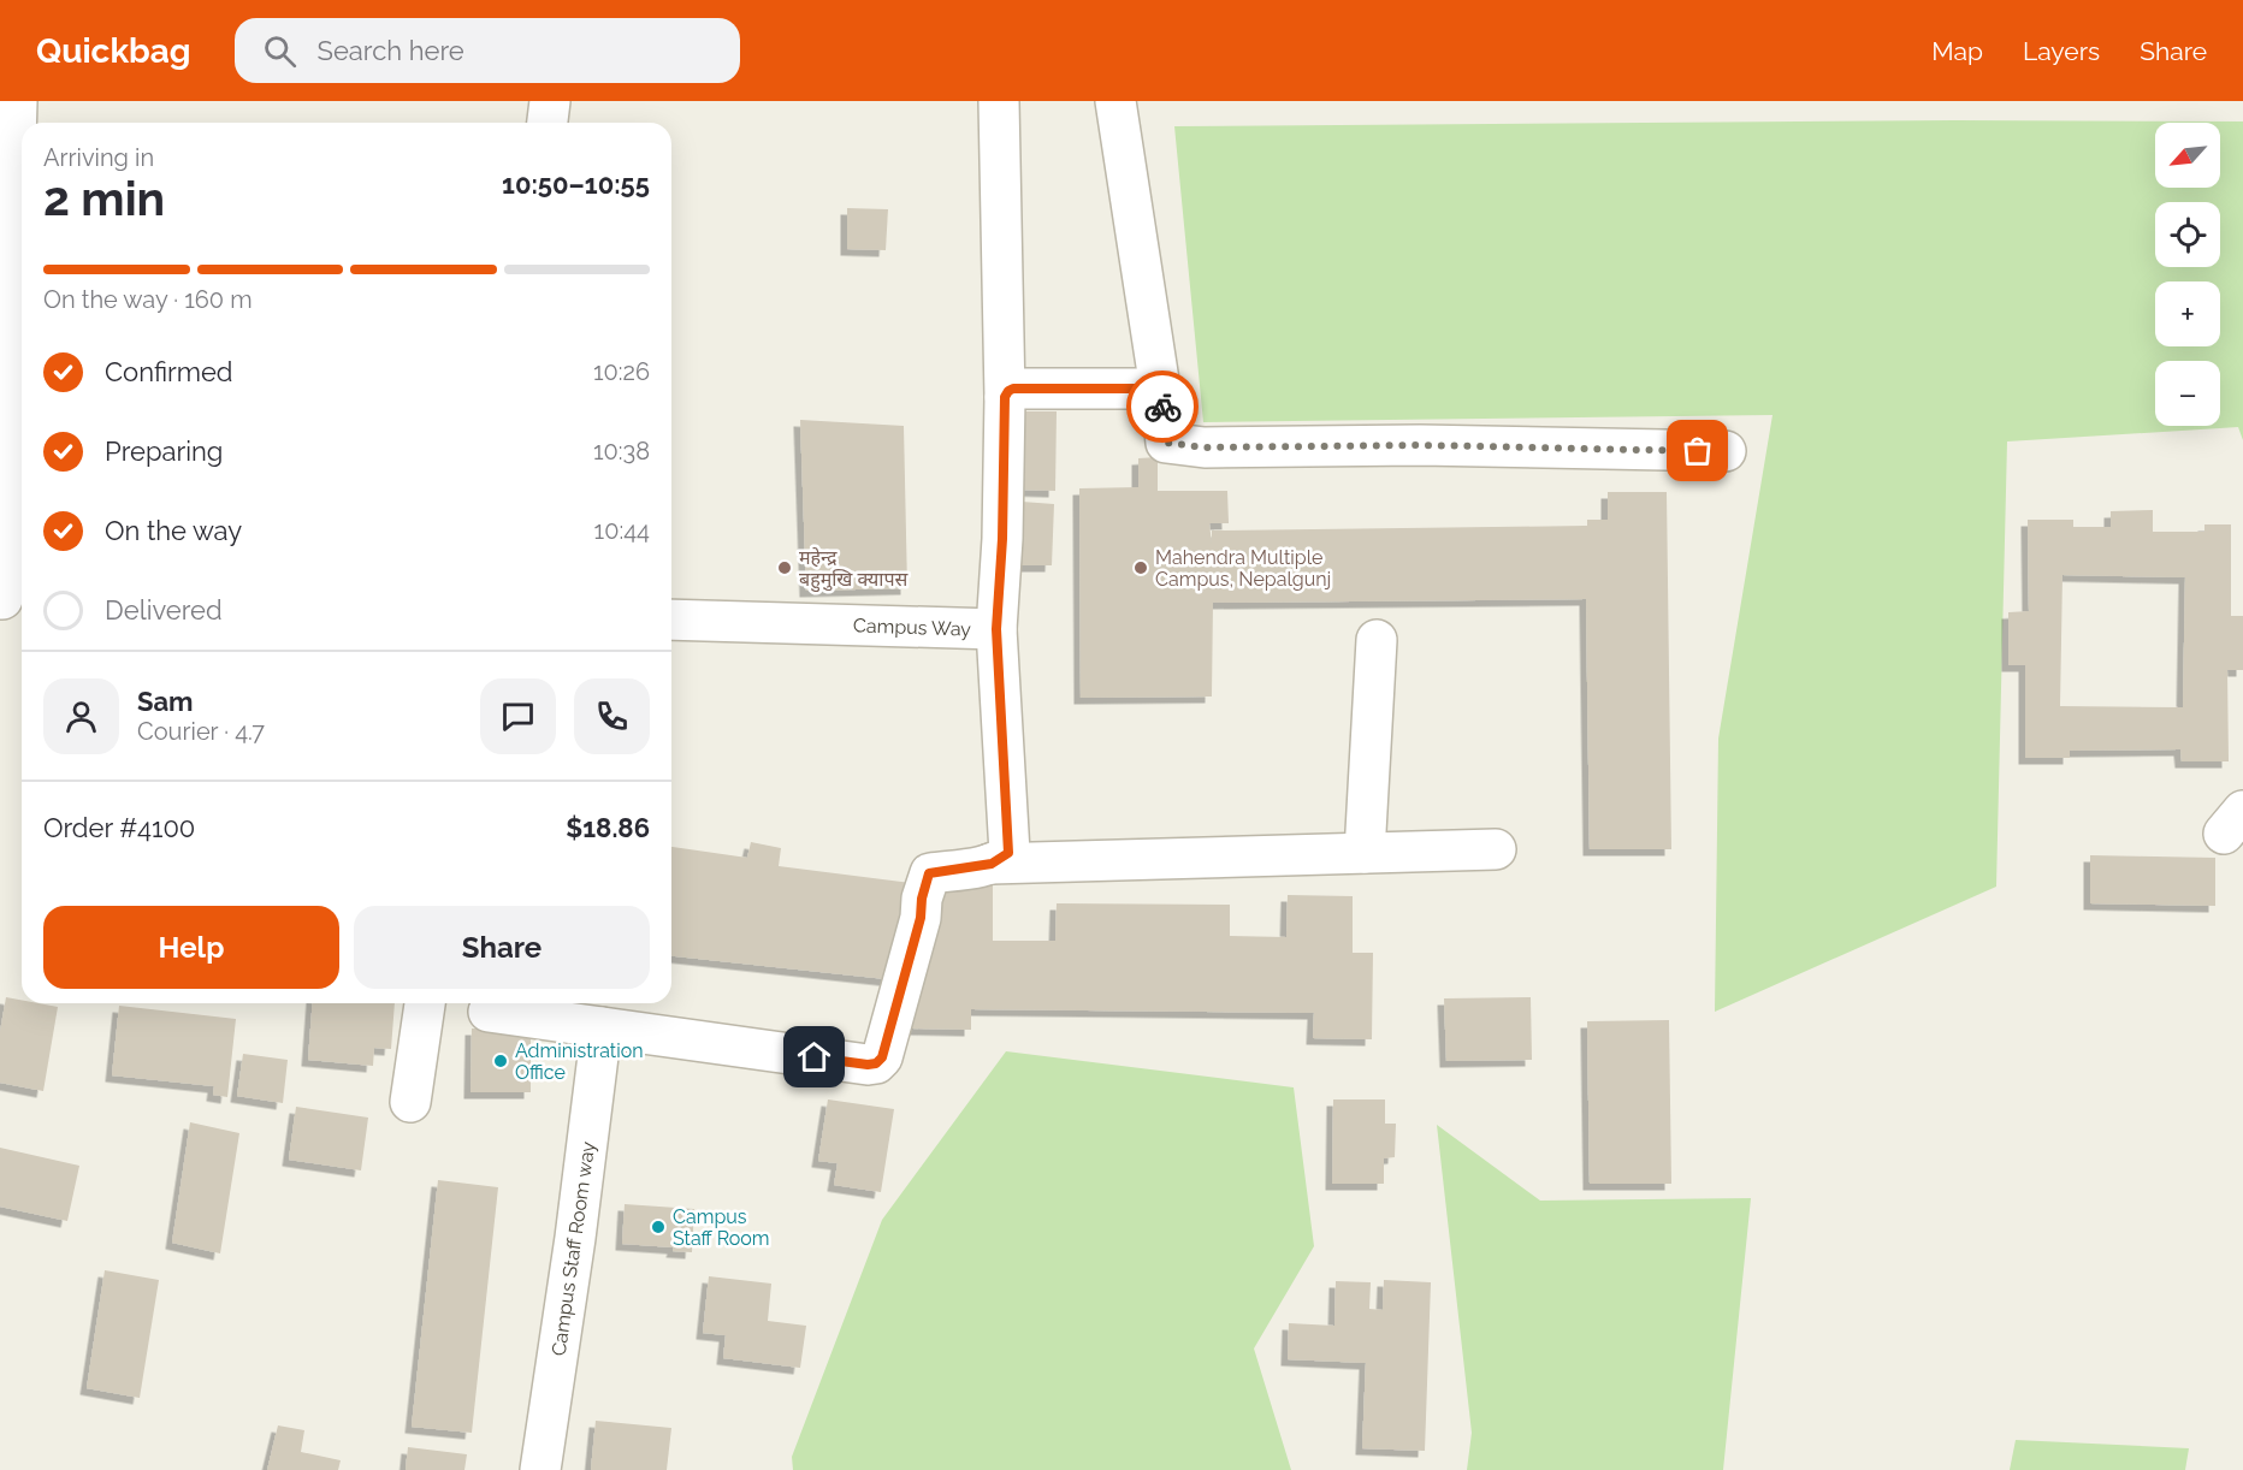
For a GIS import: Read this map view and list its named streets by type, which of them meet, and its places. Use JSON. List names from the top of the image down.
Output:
{
  "streets": {
    "street": ["Campus Way", "Campus Staff Room way"]
  },
  "places": [
    "महेन्द्र बहुमुखि क्यापस",
    "Mahendra Multiple Campus, Nepalgunj",
    "Administration Office",
    "Campus Staff Room"
  ],
  "north": "bottom left",
  "page": {
    "header": "Quickbag",
    "search": "Search here",
    "nav": ["Map", "Layers", "Share"],
    "map_buttons": ["+", "−"],
    "heading": ["2 min", "Arriving in", "10:50–10:55"],
    "panel": [
      "Sam",
      "Courier · 4.7",
      "Order #4100",
      "$18.86"
    ],
    "bar": "On the way · 160 m",
    "list": [
      ["Confirmed", "10:26"],
      ["Preparing", "10:38"],
      ["On the way", "10:44"],
      "Delivered"
    ],
    "buttons": ["Help", "Share"]
  }
}
